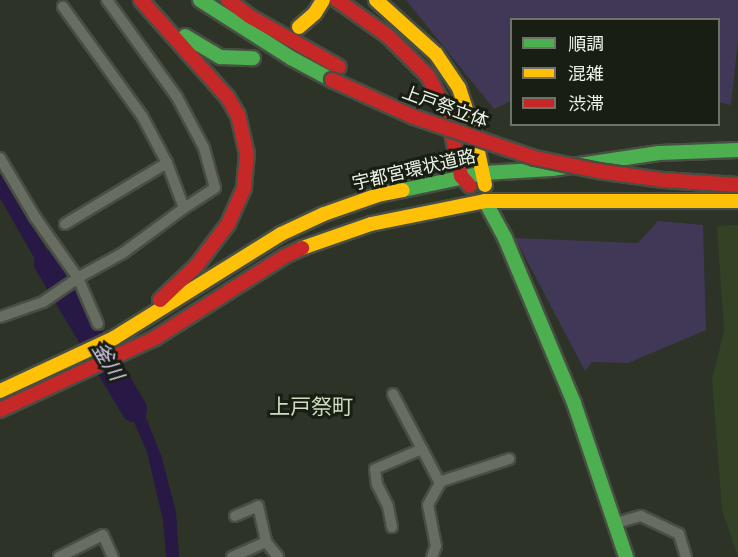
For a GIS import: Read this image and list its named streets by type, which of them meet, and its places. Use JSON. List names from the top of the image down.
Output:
{
  "streets": {
    "main road": ["上戸祭立体", "宇都宮環状道路"]
  },
  "districts": ["上戸祭町"],
  "water": ["釜川"],
  "legend": ["順調", "混雑", "渋滞"]
}
